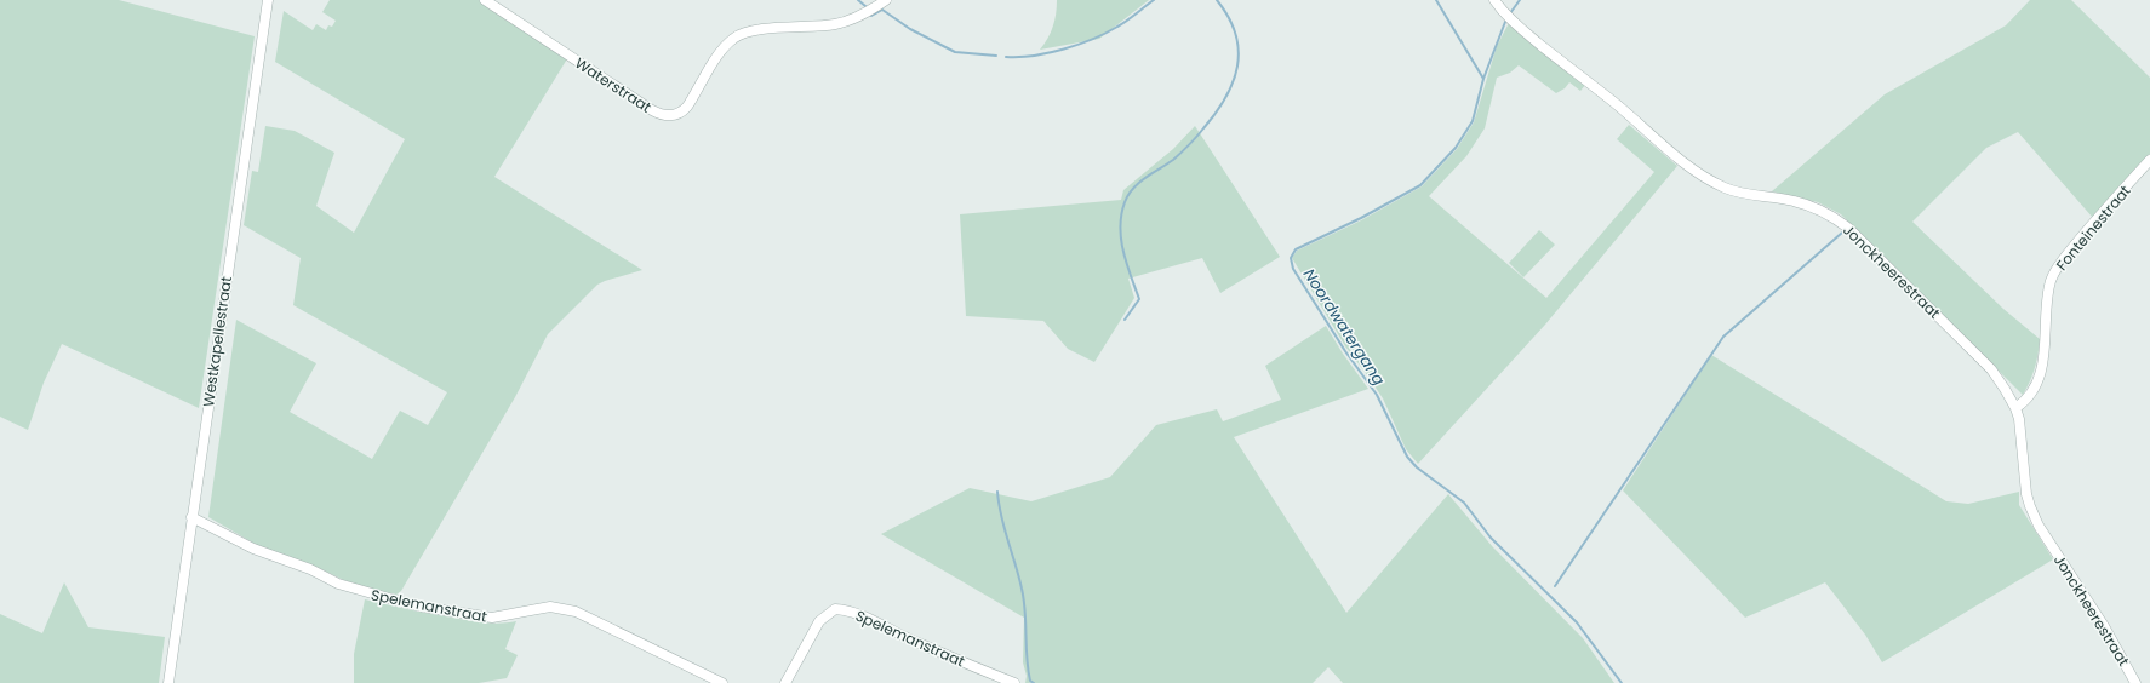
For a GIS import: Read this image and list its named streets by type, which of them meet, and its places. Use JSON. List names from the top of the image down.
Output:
{
  "streets": {
    "street": [
      "Waterstraat",
      "Fonteinestraat",
      "Jonckheerestraat",
      "Westkapellestraat",
      "Spelemanstraat"
    ]
  },
  "crossings": [
    ["Fonteinestraat", "Jonckheerestraat"],
    ["Westkapellestraat", "Spelemanstraat"]
  ],
  "water": ["Noordwatergang"]
}
